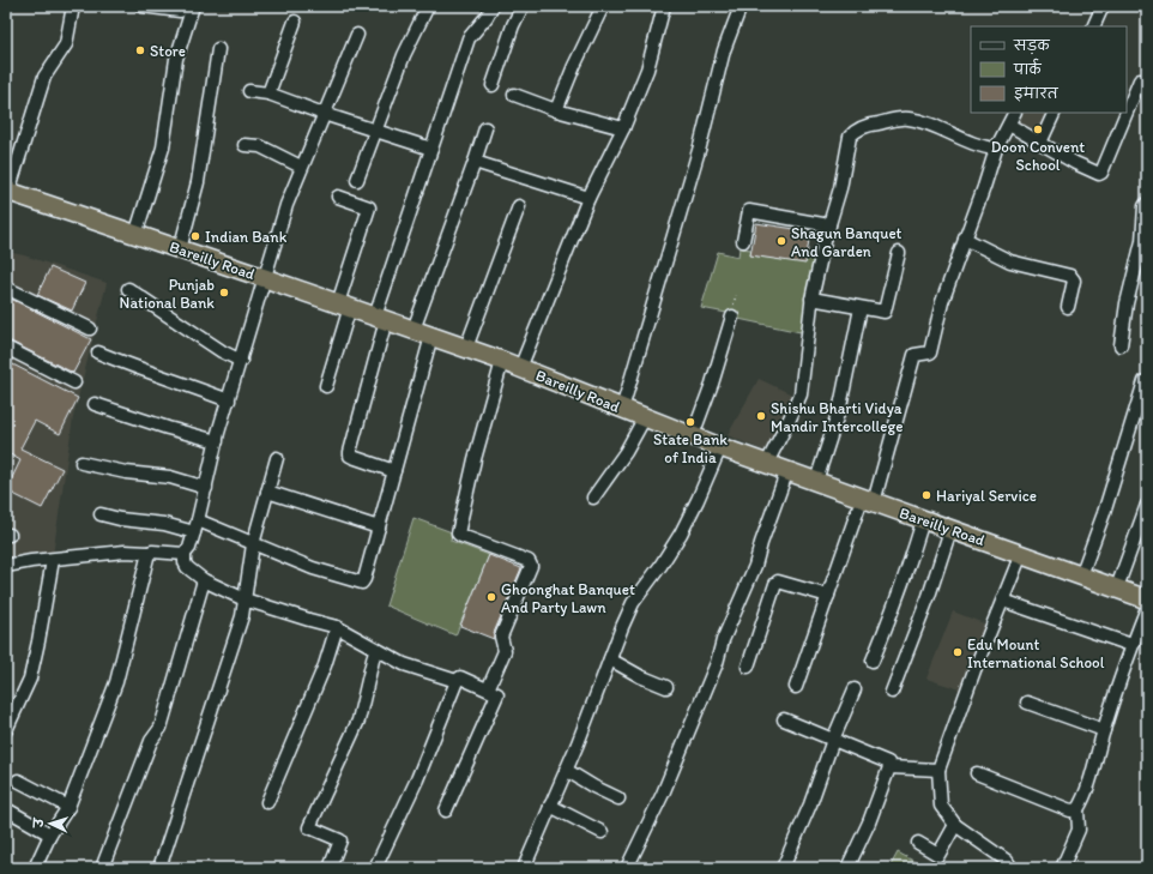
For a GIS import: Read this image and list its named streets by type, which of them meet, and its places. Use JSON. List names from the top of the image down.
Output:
{
  "streets": {
    "highway": ["Bareilly Road"]
  },
  "places": [
    "Store",
    "Doon Convent School",
    "Indian Bank",
    "Shagun Banquet And Garden",
    "Punjab National Bank",
    "Shishu Bharti Vidya Mandir Intercollege",
    "State Bank of India",
    "Hariyal Service",
    "Ghoonghat Banquet And Party Lawn",
    "Edu Mount International School"
  ],
  "legend": ["सड़क", "पार्क", "इमारत"],
  "north": "left"
}
